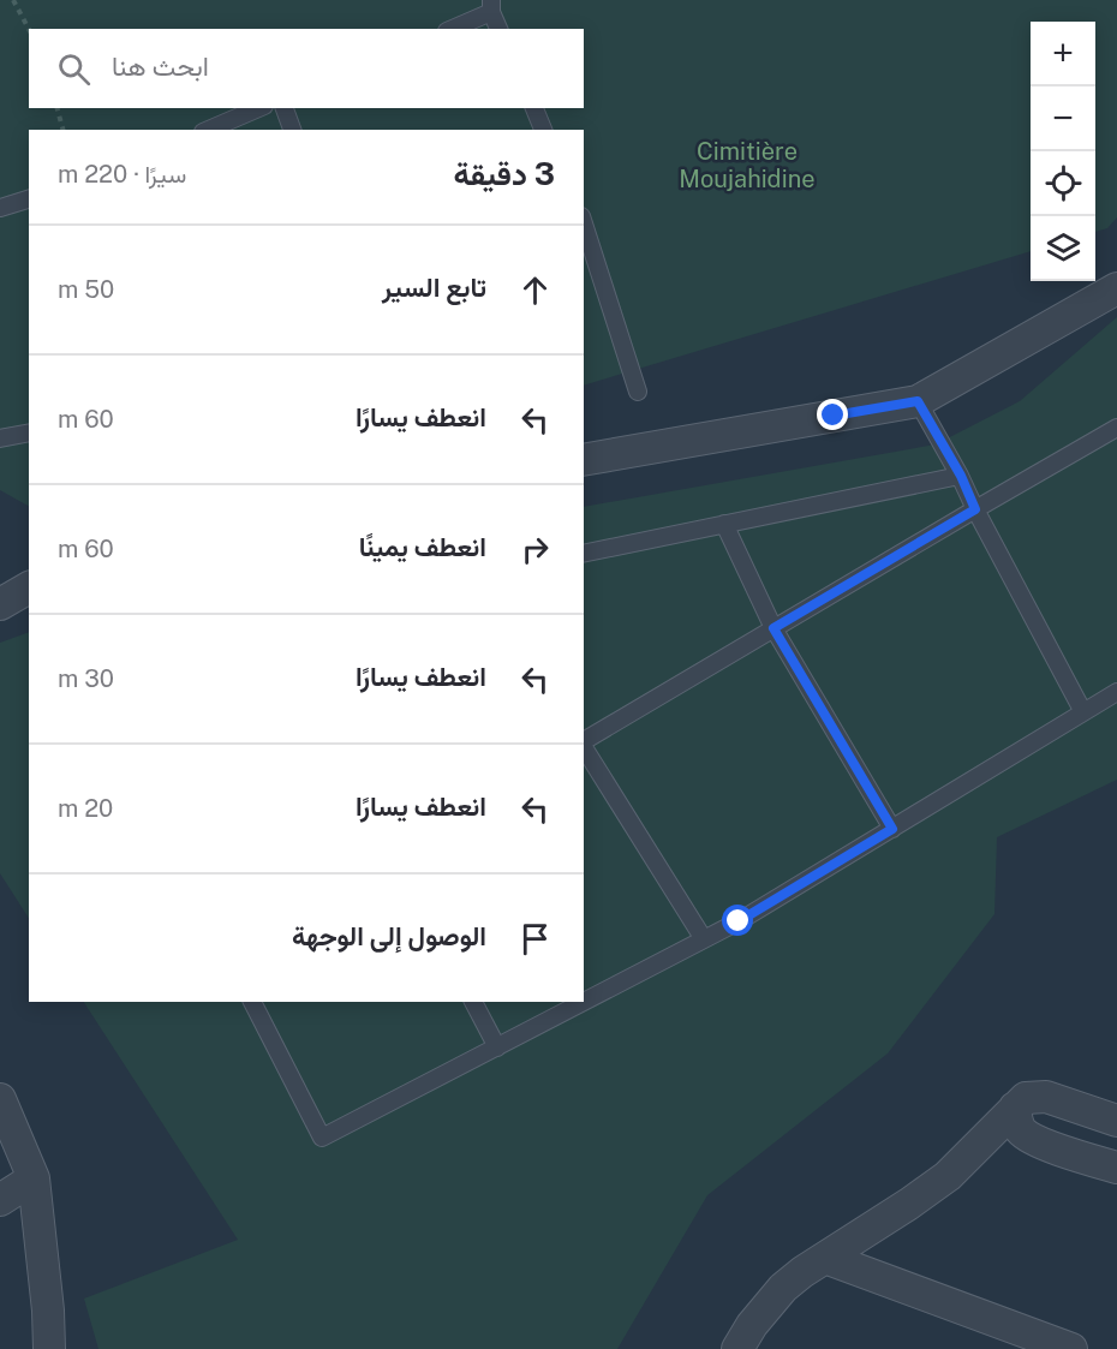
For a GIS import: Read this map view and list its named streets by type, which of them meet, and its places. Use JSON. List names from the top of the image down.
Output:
{
  "parks": ["Cimitière Moujahidine"],
  "page": {
    "map_buttons": ["+", "−"],
    "search": "ابحث هنا",
    "heading": ["3 دقيقة", "سيرًا · 220 m"],
    "list": [
      ["تابع السير", "50 m"],
      ["انعطف يسارًا", "60 m"],
      ["انعطف يمينًا", "60 m"],
      ["انعطف يسارًا", "30 m"],
      ["انعطف يسارًا", "20 m"],
      "الوصول إلى الوجهة"
    ]
  }
}
